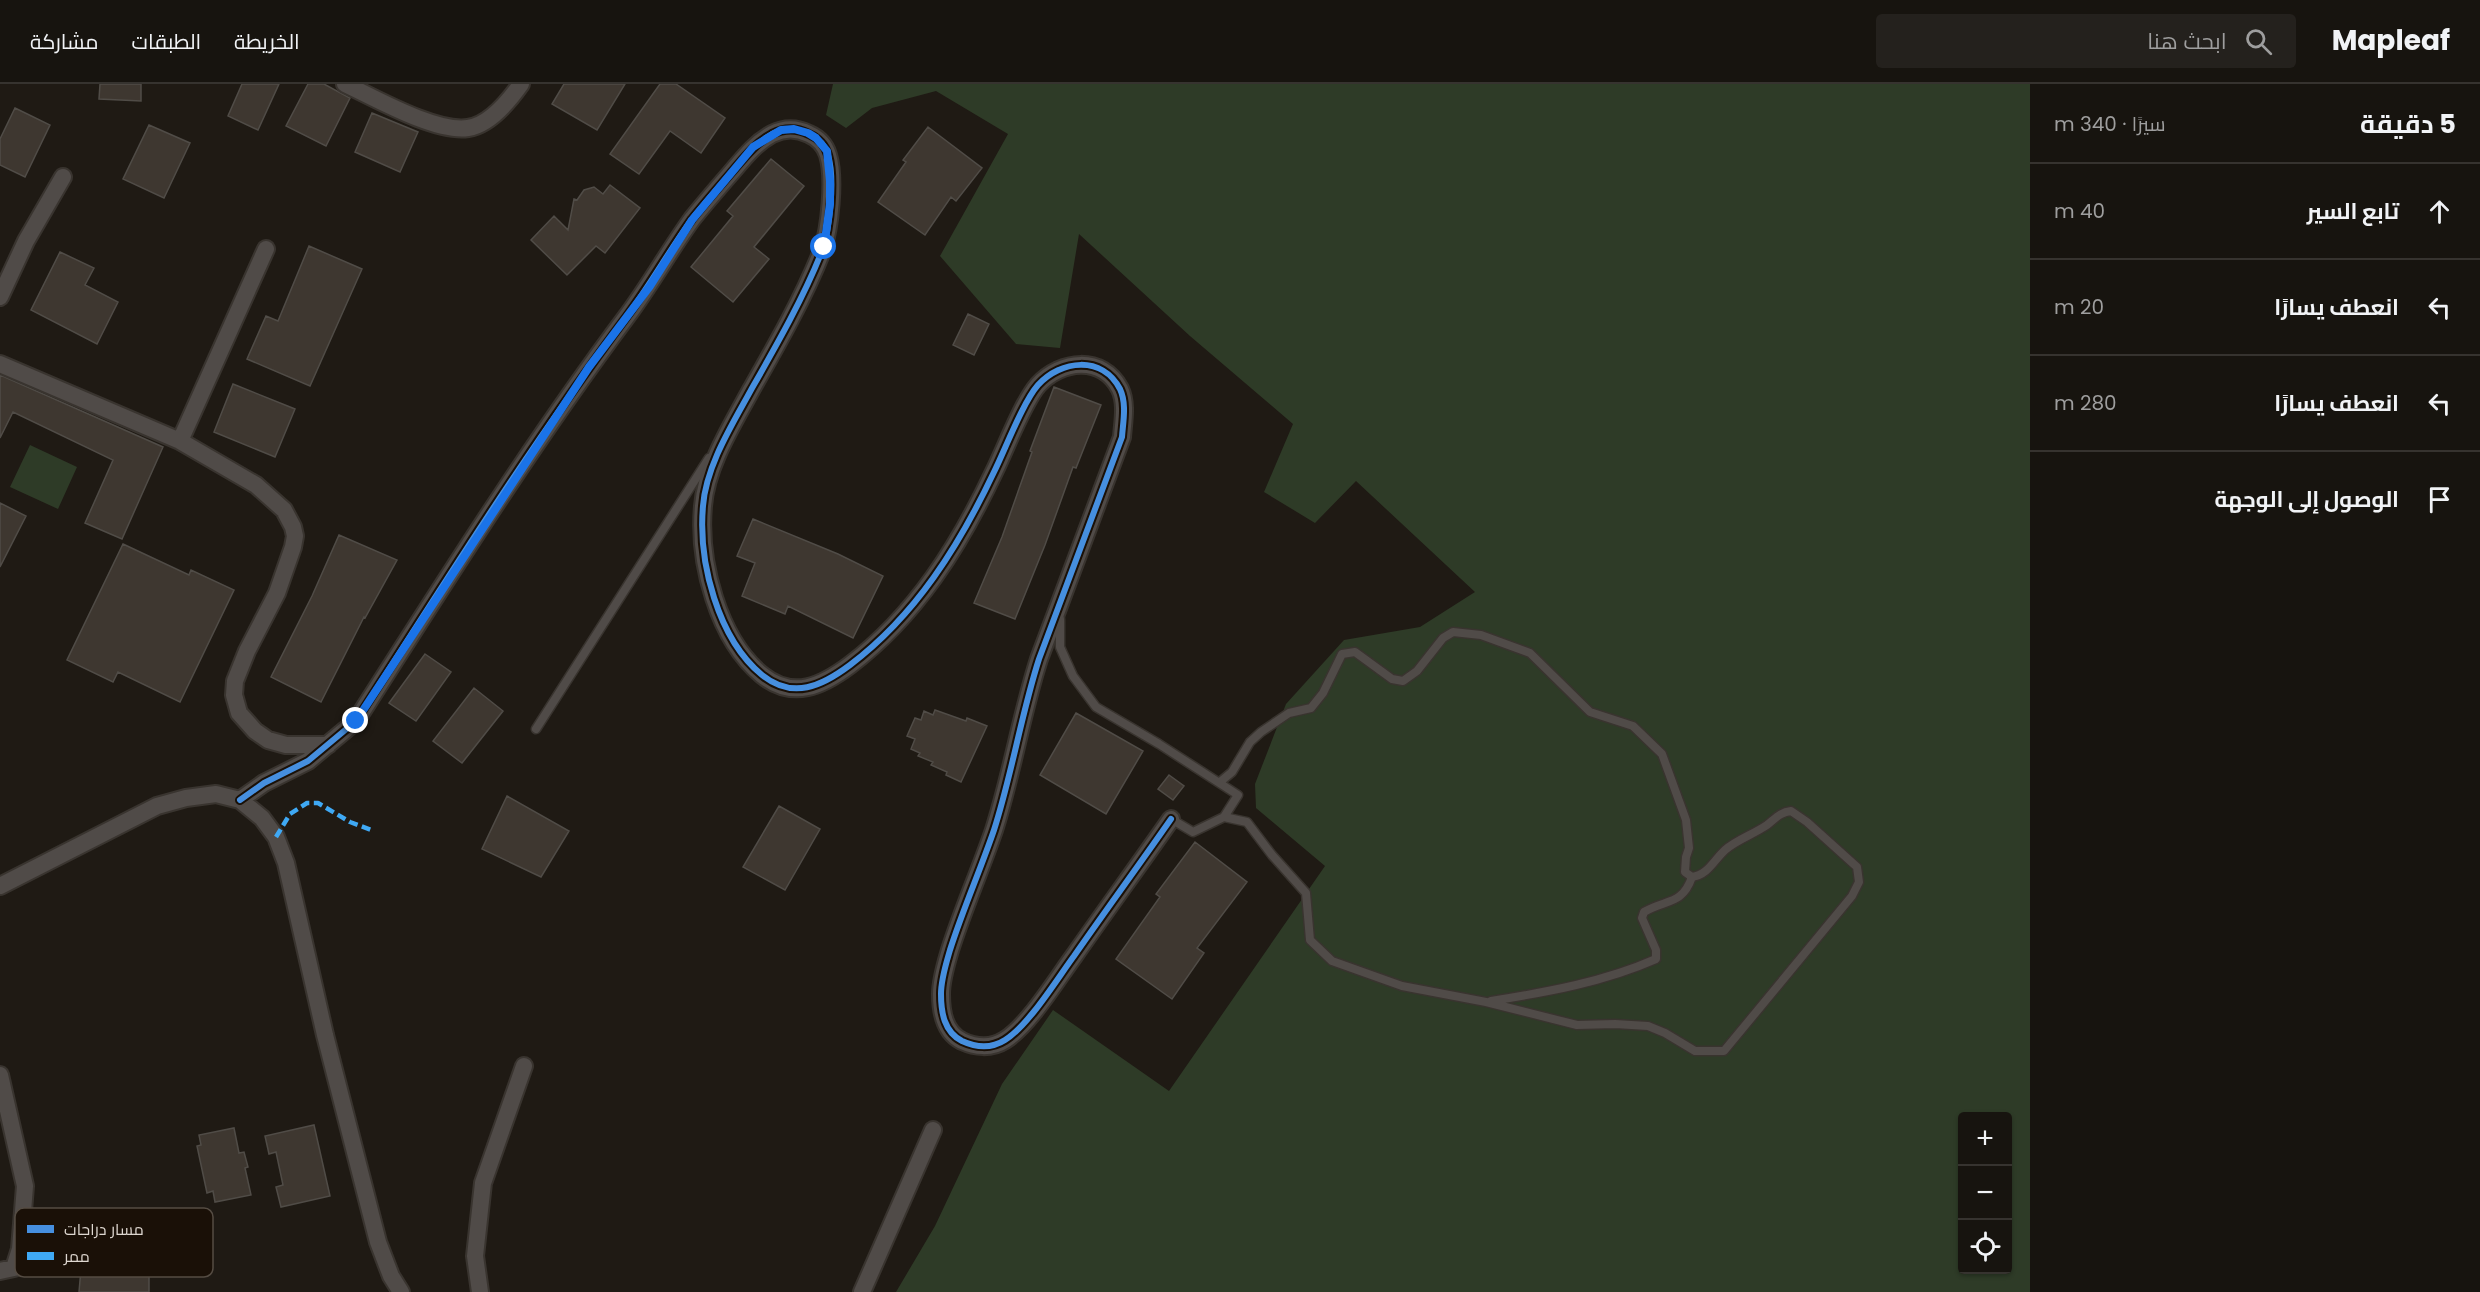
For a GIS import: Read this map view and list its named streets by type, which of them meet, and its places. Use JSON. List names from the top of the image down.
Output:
{
  "legend": ["مسار دراجات", "ممر"],
  "page": {
    "header": "Mapleaf",
    "search": "ابحث هنا",
    "nav": ["الخريطة", "الطبقات", "مشاركة"],
    "heading": ["5 دقيقة", "سيرًا · 340 m"],
    "list": [
      ["تابع السير", "40 m"],
      ["انعطف يسارًا", "20 m"],
      ["انعطف يسارًا", "280 m"],
      "الوصول إلى الوجهة"
    ],
    "map_buttons": ["+", "−"]
  }
}
